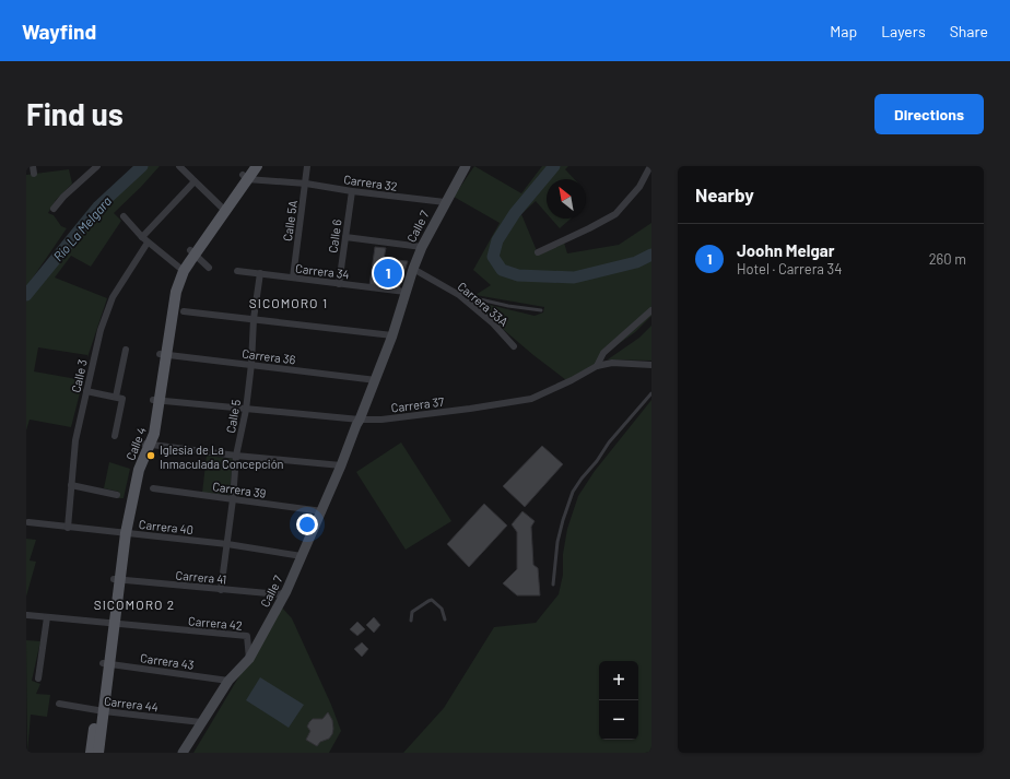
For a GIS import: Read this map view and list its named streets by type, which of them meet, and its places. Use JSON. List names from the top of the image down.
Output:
{
  "streets": {
    "main road": ["Calle 4"],
    "street": [
      "Carrera 32",
      "Calle 5A",
      "Calle 7",
      "Calle 6",
      "Carrera 34",
      "Carrera 33A",
      "Carrera 36",
      "Calle 3",
      "Carrera 37",
      "Calle 5",
      "Carrera 39",
      "Carrera 40",
      "Carrera 41",
      "Carrera 42",
      "Carrera 43",
      "Carrera 44"
    ]
  },
  "crossings": [
    ["Carrera 32", "Calle 5A"],
    ["Carrera 32", "Calle 7"],
    ["Carrera 32", "Calle 6"],
    ["Carrera 32", "Calle 4"],
    ["Calle 5A", "Carrera 34"],
    ["Calle 7", "Carrera 34"],
    ["Calle 7", "Carrera 33A"],
    ["Calle 7", "Carrera 36"],
    ["Calle 7", "Carrera 37"],
    ["Calle 7", "Carrera 39"],
    ["Calle 7", "Carrera 40"],
    ["Calle 7", "Carrera 41"],
    ["Calle 7", "Carrera 42"],
    ["Calle 7", "Carrera 43"],
    ["Calle 7", "Carrera 44"],
    ["Calle 6", "Carrera 34"],
    ["Carrera 34", "Calle 5"],
    ["Carrera 36", "Calle 5"],
    ["Carrera 36", "Calle 4"],
    ["Calle 3", "Carrera 40"],
    ["Carrera 37", "Calle 5"],
    ["Carrera 37", "Calle 4"],
    ["Calle 5", "Carrera 39"],
    ["Calle 5", "Carrera 40"],
    ["Calle 5", "Carrera 41"],
    ["Calle 4", "Carrera 40"],
    ["Calle 4", "Carrera 41"],
    ["Calle 4", "Carrera 42"],
    ["Calle 4", "Carrera 43"],
    ["Calle 4", "Carrera 44"]
  ],
  "districts": ["SICOMORO 1", "SICOMORO 2"],
  "water": ["Río La Melgara"],
  "places": ["Iglesia de La Inmaculada Concepción"],
  "north": "top left",
  "page": {
    "header": "Wayfind",
    "nav": ["Map", "Layers", "Share"],
    "buttons": "Directions",
    "title": "Find us",
    "heading": "Nearby",
    "list": [
      {
        "mark": "1",
        "name": "Joohn Melgar",
        "note": "Hotel · Carrera 34",
        "value": "260 m"
      }
    ],
    "pins": "1",
    "map_buttons": ["+", "−"]
  }
}
